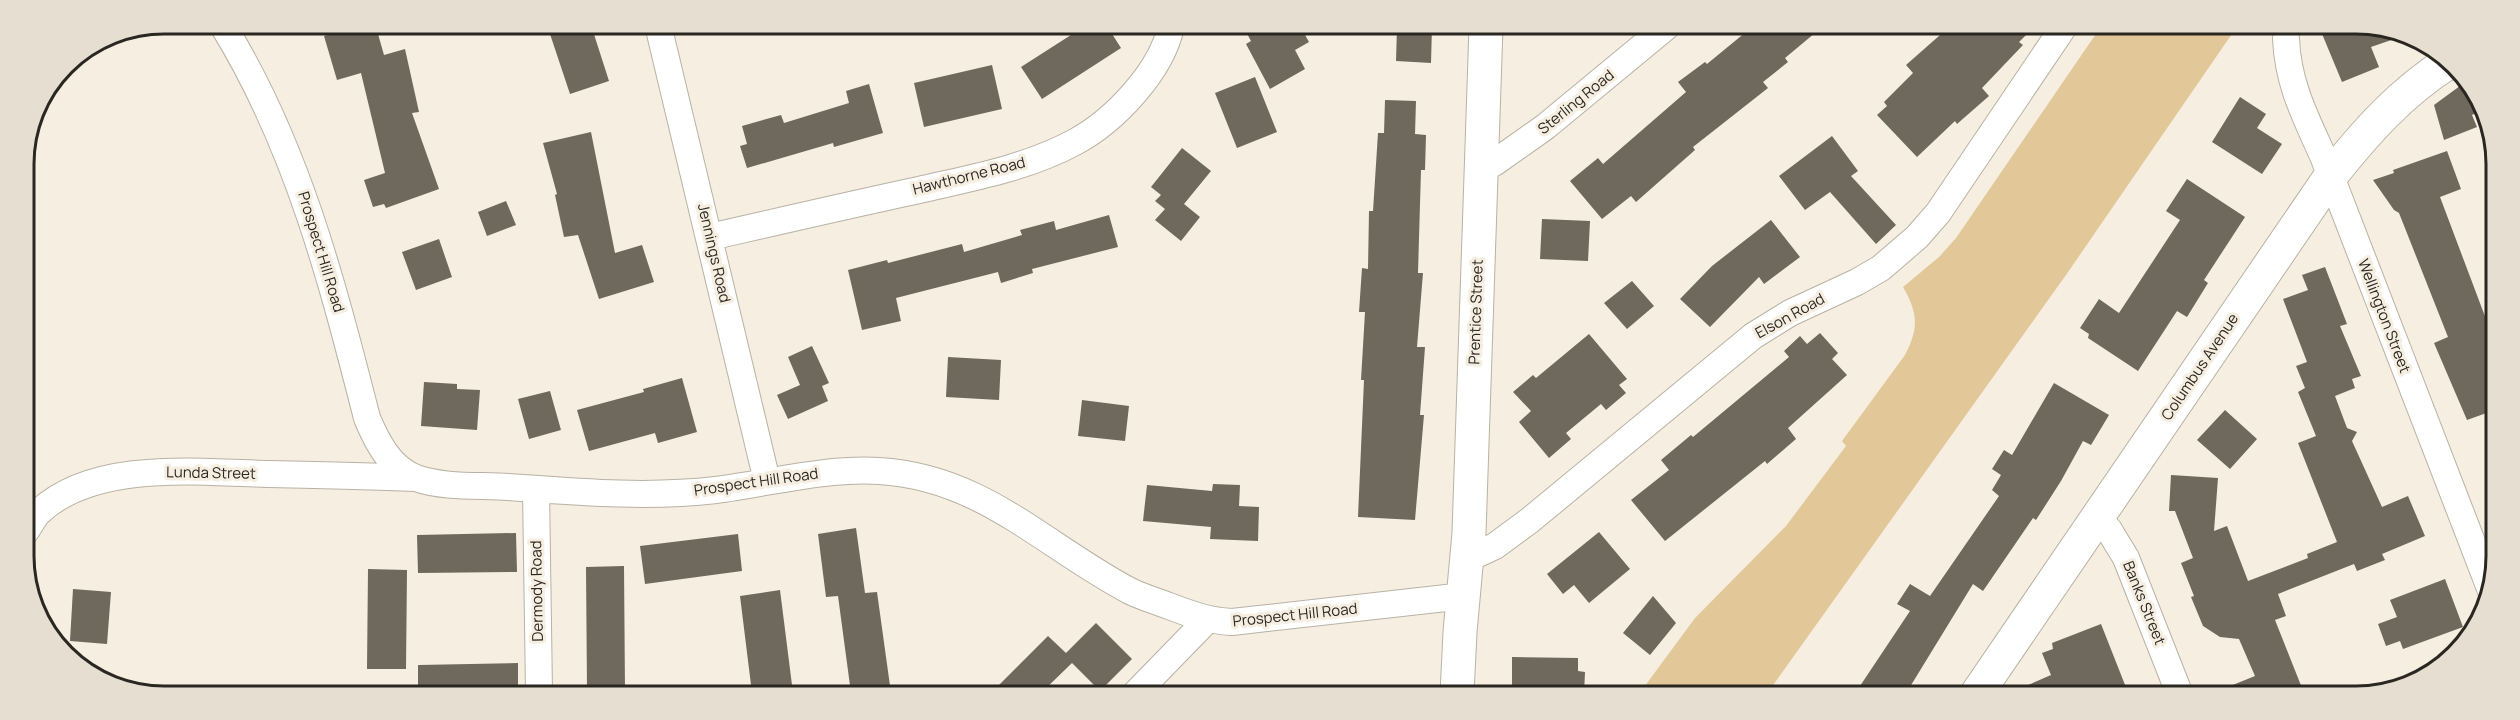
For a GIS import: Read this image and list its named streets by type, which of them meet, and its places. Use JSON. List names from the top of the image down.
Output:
{
  "streets": {
    "street": [
      "Sterling Road",
      "Hawthorne Road",
      "Prospect Hill Road",
      "Jennings Road",
      "Prentice Street",
      "Elson Road",
      "Wellington Street",
      "Columbus Avenue",
      "Lunda Street",
      "Dermody Road",
      "Banks Street"
    ]
  },
  "crossings": [
    ["Sterling Road", "Prentice Street"],
    ["Hawthorne Road", "Jennings Road"],
    ["Prospect Hill Road", "Jennings Road"],
    ["Prospect Hill Road", "Prentice Street"],
    ["Prospect Hill Road", "Lunda Street"],
    ["Prospect Hill Road", "Dermody Road"],
    ["Prentice Street", "Elson Road"],
    ["Wellington Street", "Columbus Avenue"],
    ["Columbus Avenue", "Banks Street"]
  ]
}
